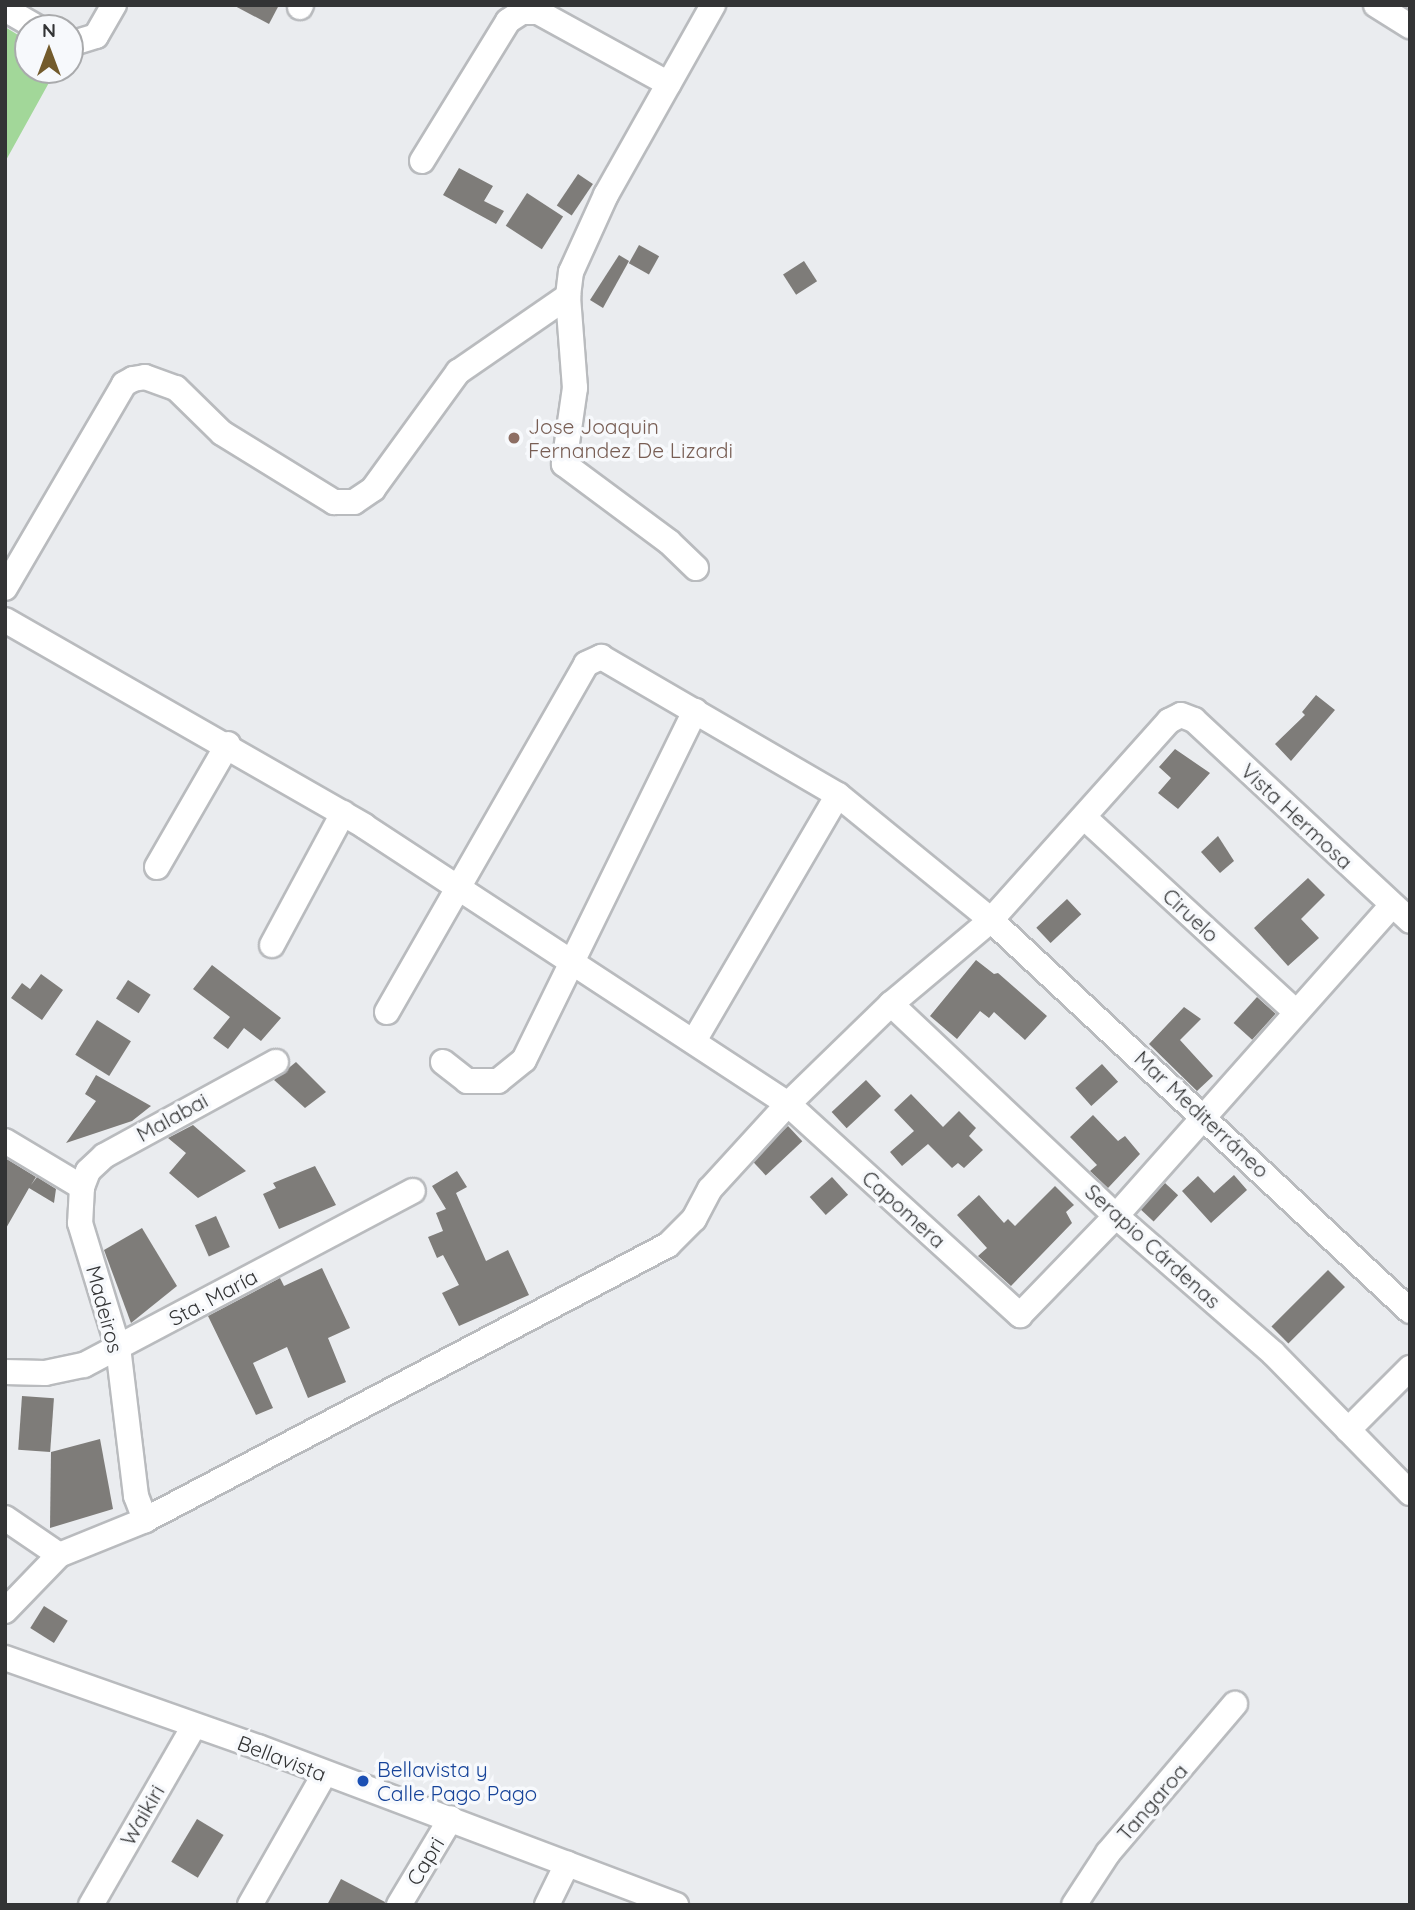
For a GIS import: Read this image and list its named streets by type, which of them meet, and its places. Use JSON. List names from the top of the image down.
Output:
{
  "streets": {
    "street": [
      "Vista Hermosa",
      "Ciruelo",
      "Mar Mediterráneo",
      "Malabai",
      "Capomera",
      "Serapio Cárdenas",
      "Sta. María",
      "Madeiros",
      "Bellavista",
      "Tangaroa",
      "Waikiri",
      "Capri"
    ]
  },
  "crossings": [
    ["Vista Hermosa", "Ciruelo"],
    ["Mar Mediterráneo", "Capomera"],
    ["Malabai", "Madeiros"],
    ["Capomera", "Serapio Cárdenas"],
    ["Sta. María", "Madeiros"],
    ["Bellavista", "Waikiri"],
    ["Bellavista", "Capri"]
  ],
  "places": ["Jose Joaquin Fernandez De Lizardi", "Bellavista y Calle Pago Pago"],
  "north": "top"
}
